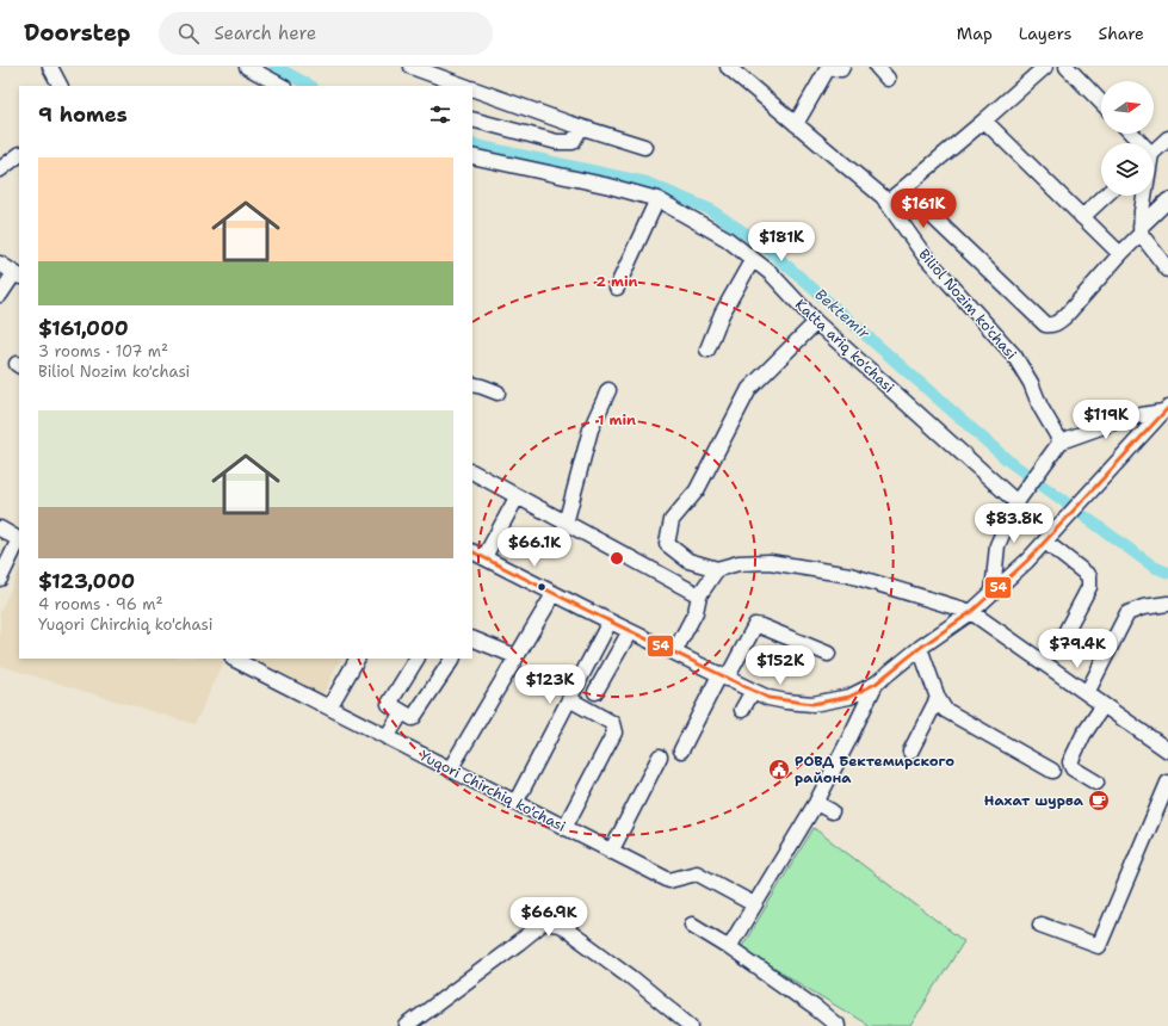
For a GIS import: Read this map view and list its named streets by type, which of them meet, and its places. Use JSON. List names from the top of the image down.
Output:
{
  "streets": {
    "street": ["Biliol Nozim ko'chasi", "Katta ariq ko'chasi", "Yuqori Chirchiq ko'chasi"]
  },
  "water": ["Bektemir"],
  "places": {
    "public building": ["РОВД Бектемирского района"],
    "cafe": ["Нахат шурва"]
  },
  "lines": ["transit line 54"],
  "north": "right",
  "page": {
    "header": "Doorstep",
    "search": "Search here",
    "nav": ["Map", "Layers", "Share"],
    "heading": "9 homes",
    "list": [
      {
        "name": "$161,000",
        "note": "3 rooms · 107 m² · Biliol Nozim ko'chasi"
      },
      {
        "name": "$123,000",
        "note": "4 rooms · 96 m² · Yuqori Chirchiq ko'chasi"
      }
    ],
    "price": [
      "$161K",
      "$181K",
      "$119K",
      "$83.8K",
      "$66.1K",
      "$79.4K",
      "$152K",
      "$123K",
      "$66.9K"
    ]
  },
  "rings": ["2 min", "1 min"]
}
